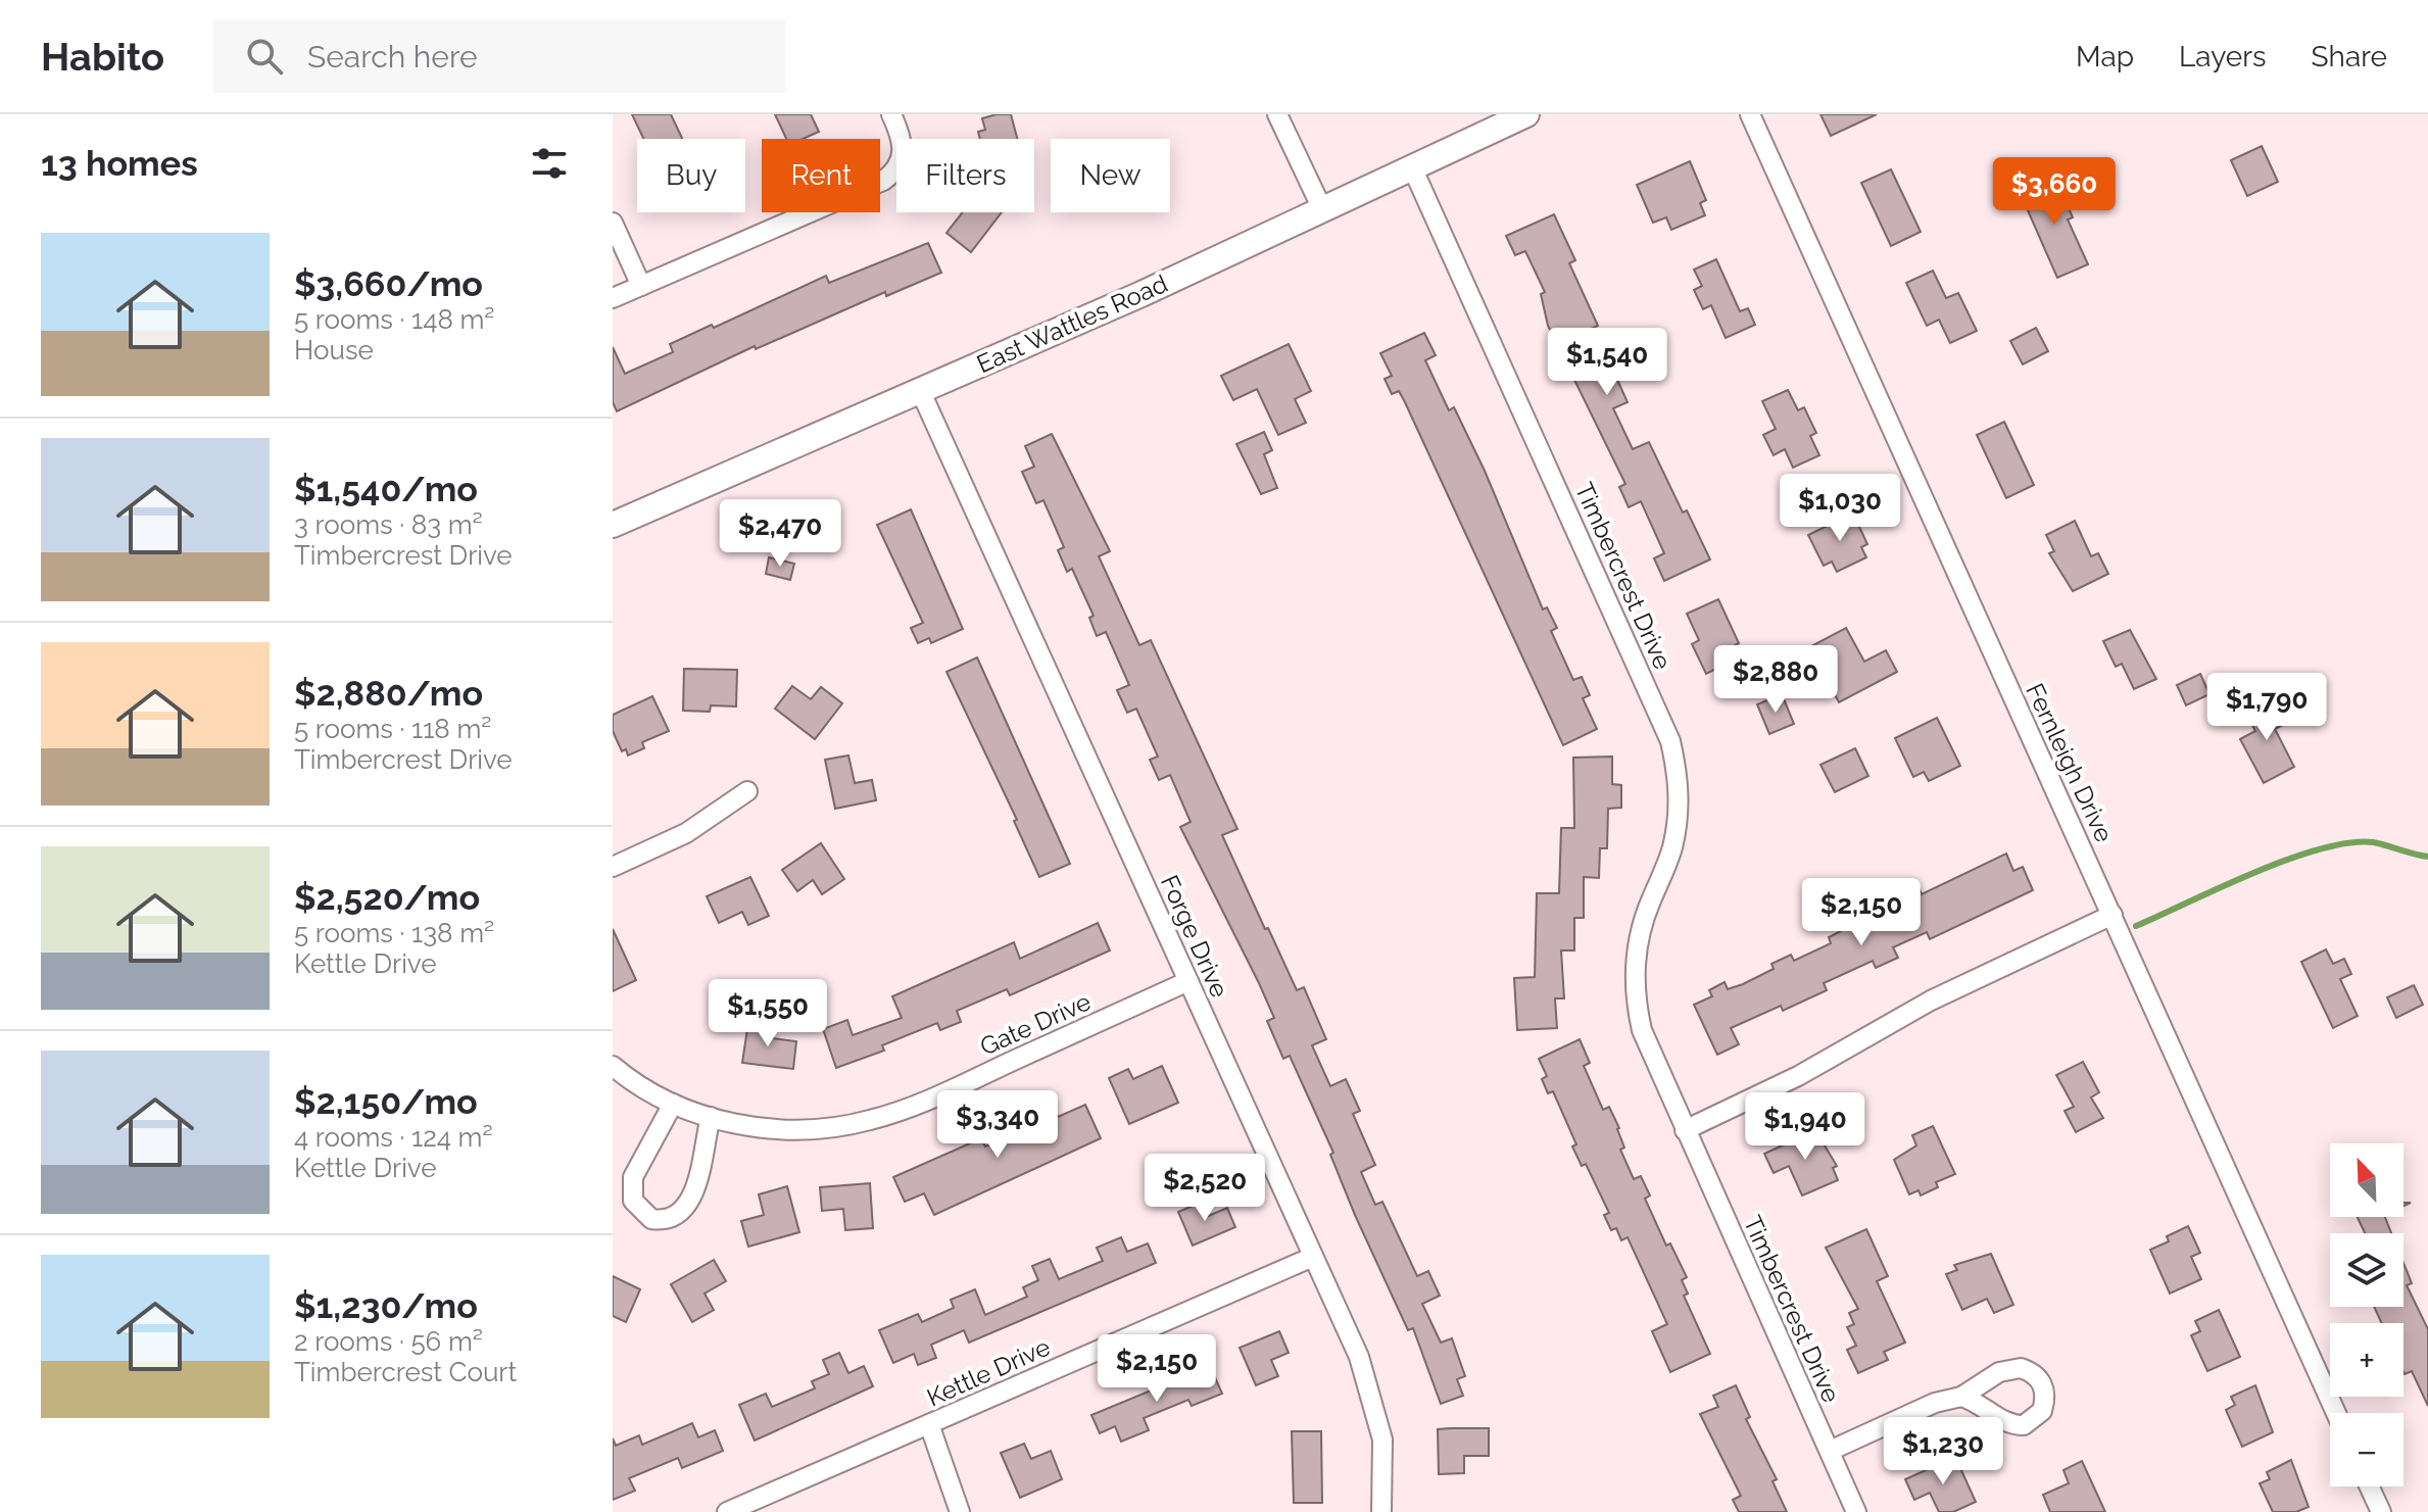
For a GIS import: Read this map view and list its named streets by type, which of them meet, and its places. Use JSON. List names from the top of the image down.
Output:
{
  "streets": {
    "main road": ["East Wattles Road"],
    "street": [
      "Timbercrest Drive",
      "Fernleigh Drive",
      "Forge Drive",
      "Gate Drive",
      "Kettle Drive"
    ]
  },
  "crossings": [
    ["East Wattles Road", "Timbercrest Drive"],
    ["East Wattles Road", "Forge Drive"],
    ["Forge Drive", "Gate Drive"],
    ["Forge Drive", "Kettle Drive"]
  ],
  "north": "top left",
  "page": {
    "header": "Habito",
    "search": "Search here",
    "nav": ["Map", "Layers", "Share"],
    "heading": "13 homes",
    "chip": [
      "Buy",
      "Rent",
      "Filters",
      "New"
    ],
    "price": [
      "$3,660",
      "$1,540",
      "$1,030",
      "$2,470",
      "$2,880",
      "$1,790",
      "$2,150",
      "$1,550",
      "$3,340",
      "$1,940",
      "$2,520",
      "$2,150",
      "$1,230"
    ],
    "list": [
      {
        "name": "$3,660/mo",
        "note": "5 rooms · 148 m² · House"
      },
      {
        "name": "$1,540/mo",
        "note": "3 rooms · 83 m² · Timbercrest Drive"
      },
      {
        "name": "$2,880/mo",
        "note": "5 rooms · 118 m² · Timbercrest Drive"
      },
      {
        "name": "$2,520/mo",
        "note": "5 rooms · 138 m² · Kettle Drive"
      },
      {
        "name": "$2,150/mo",
        "note": "4 rooms · 124 m² · Kettle Drive"
      },
      {
        "name": "$1,230/mo",
        "note": "2 rooms · 56 m² · Timbercrest Court"
      }
    ],
    "map_buttons": ["+", "−"]
  }
}
